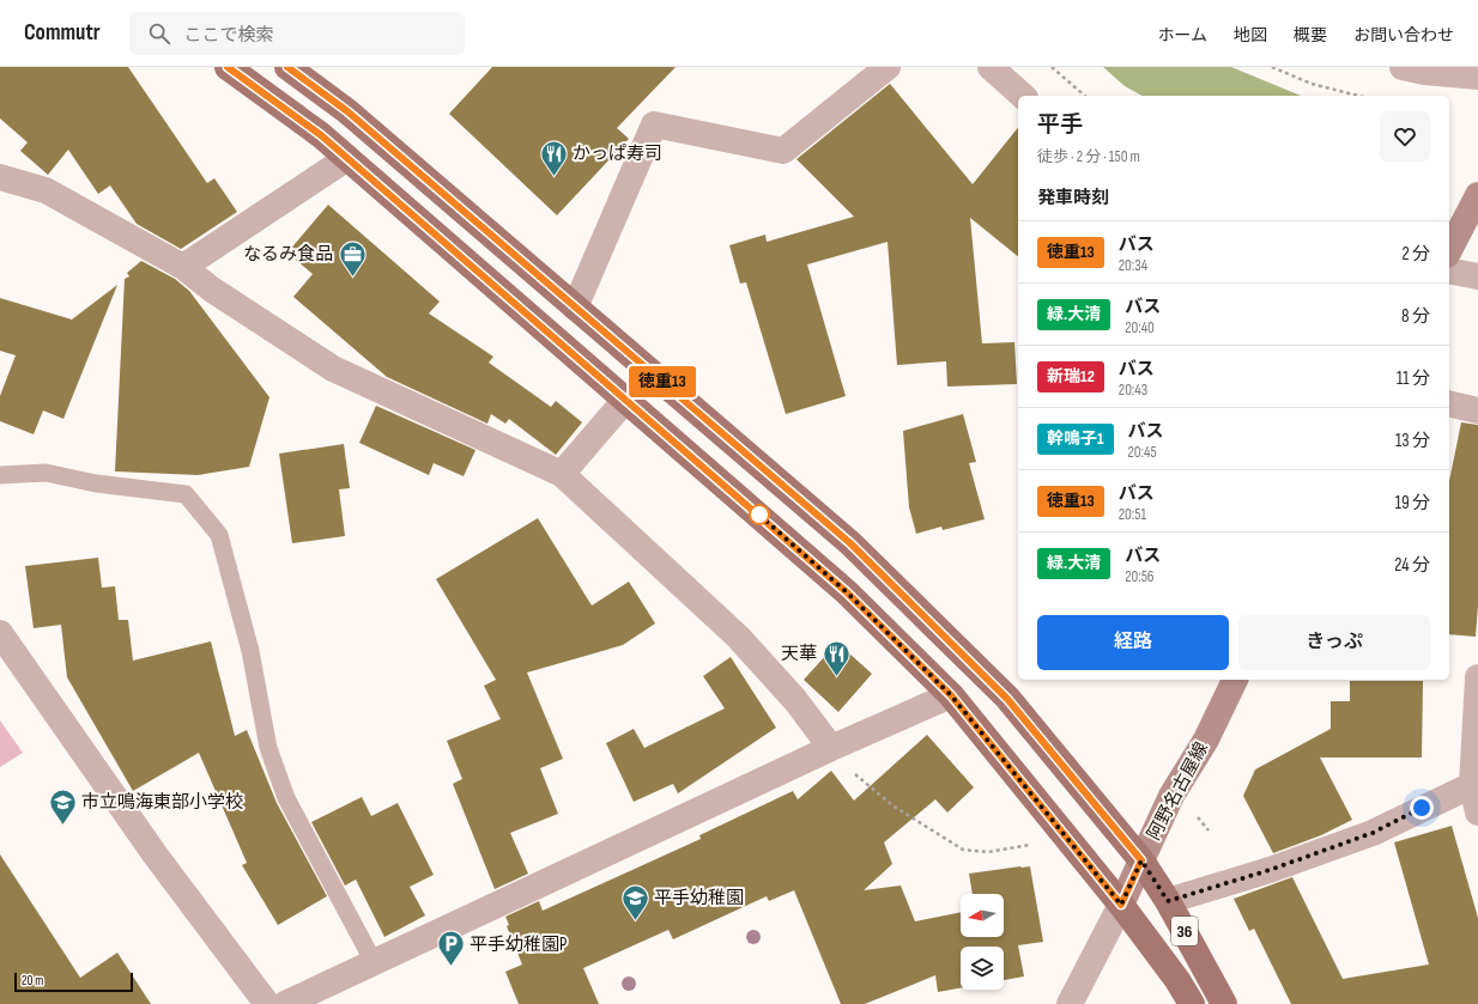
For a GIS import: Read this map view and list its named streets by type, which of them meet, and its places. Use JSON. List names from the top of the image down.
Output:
{
  "streets": {
    "main road": ["阿野名古屋線", "36"]
  },
  "crossings": [
    ["阿野名古屋線", "36"]
  ],
  "places": {
    "restaurant": ["かっぱ寿司", "天華"],
    "office": ["なるみ食品"],
    "school or university": ["市立鳴海東部小学校", "平手幼稚園"],
    "parking": ["平手幼稚園P"]
  },
  "lines": ["bus line 徳重13"],
  "scale_bar": "20 m",
  "north": "left",
  "page": {
    "header": "Commutr",
    "search": "ここで検索",
    "nav": [
      "ホーム",
      "地図",
      "概要",
      "お問い合わせ"
    ],
    "on_map": "徳重13",
    "heading": [
      ["平手", "徒歩 · 2 分 · 150 m"],
      "発車時刻"
    ],
    "list": [
      {
        "mark": "徳重13",
        "name": "バス",
        "note": "20:34",
        "value": "2 分"
      },
      {
        "mark": "緑.大清",
        "name": "バス",
        "note": "20:40",
        "value": "8 分"
      },
      {
        "mark": "新瑞12",
        "name": "バス",
        "note": "20:43",
        "value": "11 分"
      },
      {
        "mark": "幹鳴子1",
        "name": "バス",
        "note": "20:45",
        "value": "13 分"
      },
      {
        "mark": "徳重13",
        "name": "バス",
        "note": "20:51",
        "value": "19 分"
      },
      {
        "mark": "緑.大清",
        "name": "バス",
        "note": "20:56",
        "value": "24 分"
      }
    ],
    "buttons": ["経路", "きっぷ"],
    "scale": "20 m"
  }
}
